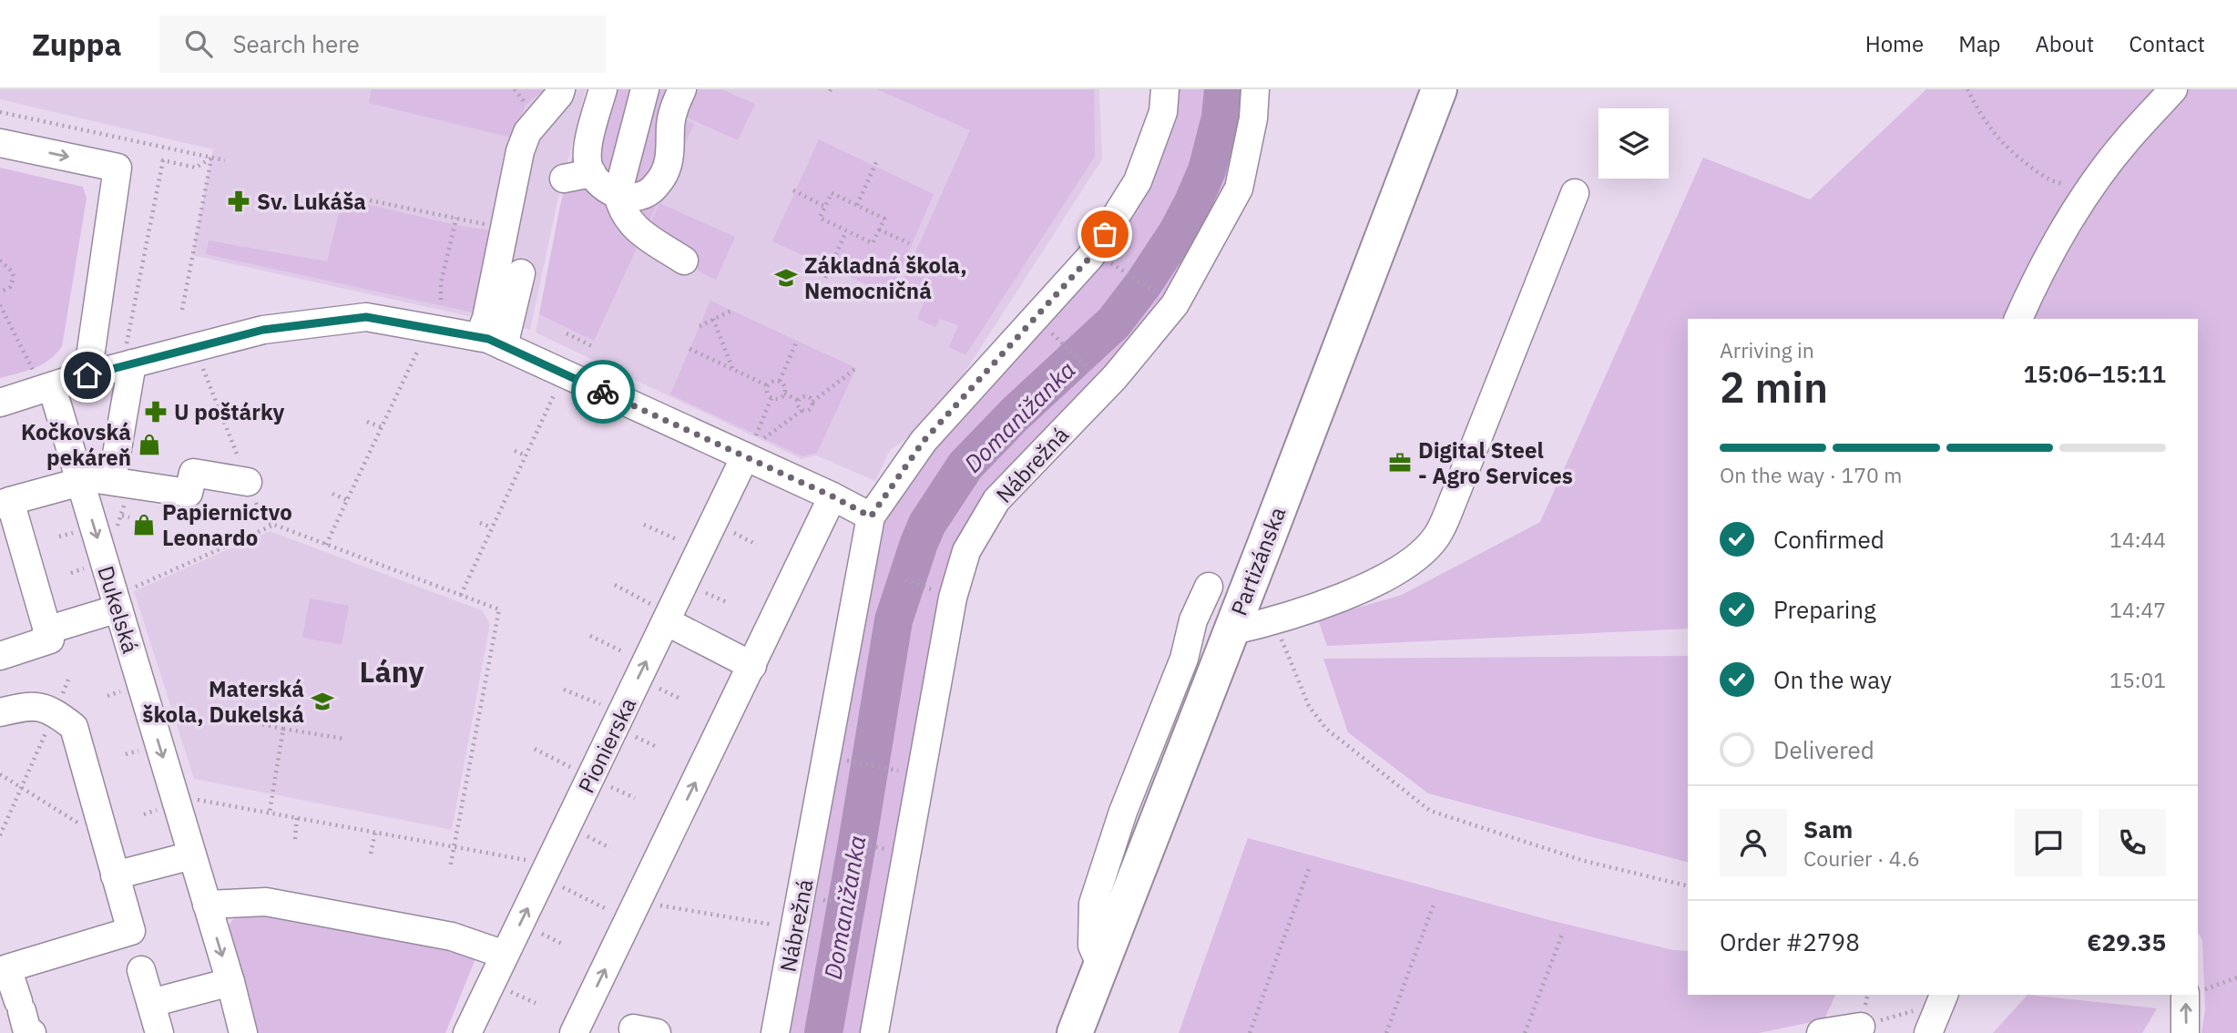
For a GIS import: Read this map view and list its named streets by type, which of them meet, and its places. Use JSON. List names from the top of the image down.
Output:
{
  "streets": {
    "main road": ["Partizánska"],
    "street": ["Nábrežná", "Dukelská", "Pionierska"]
  },
  "districts": ["Lány"],
  "water": ["Domanižanka"],
  "places": {
    "pharmacy": ["Sv. Lukáša", "U poštárky"],
    "school or university": ["Základná škola, Nemocničná", "Materská škola, Dukelská"],
    "shop": ["Kočkovská pekáreň", "Papiernictvo Leonardo"],
    "office": ["Digital Steel - Agro Services"]
  },
  "page": {
    "header": "Zuppa",
    "search": "Search here",
    "nav": [
      "Home",
      "Map",
      "About",
      "Contact"
    ],
    "heading": ["2 min", "Arriving in", "15:06–15:11"],
    "panel": [
      "Sam",
      "Courier · 4.6",
      "Order #2798",
      "€29.35"
    ],
    "bar": "On the way · 170 m",
    "list": [
      ["Confirmed", "14:44"],
      ["Preparing", "14:47"],
      ["On the way", "15:01"],
      "Delivered"
    ]
  }
}
